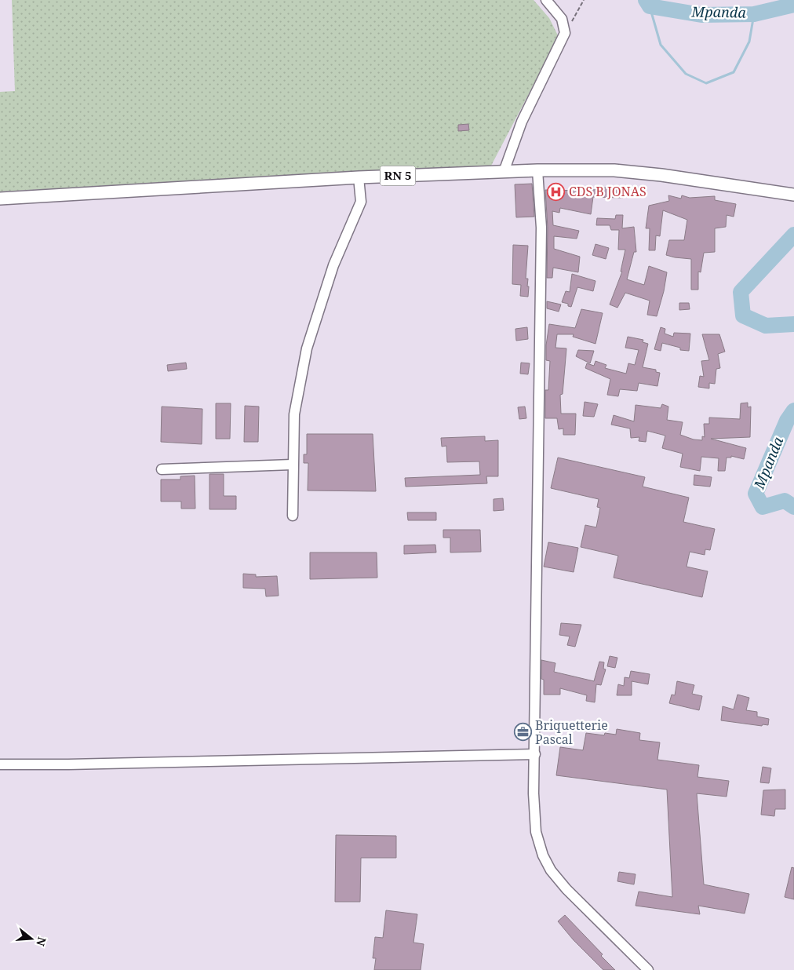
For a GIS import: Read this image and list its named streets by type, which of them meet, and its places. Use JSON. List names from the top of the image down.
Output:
{
  "streets": {
    "main road": ["RN 5"]
  },
  "water": ["Mpanda"],
  "places": {
    "hospital": ["CDS B JONAS"],
    "office": ["Briquetterie Pascal"]
  },
  "north": "right"
}
